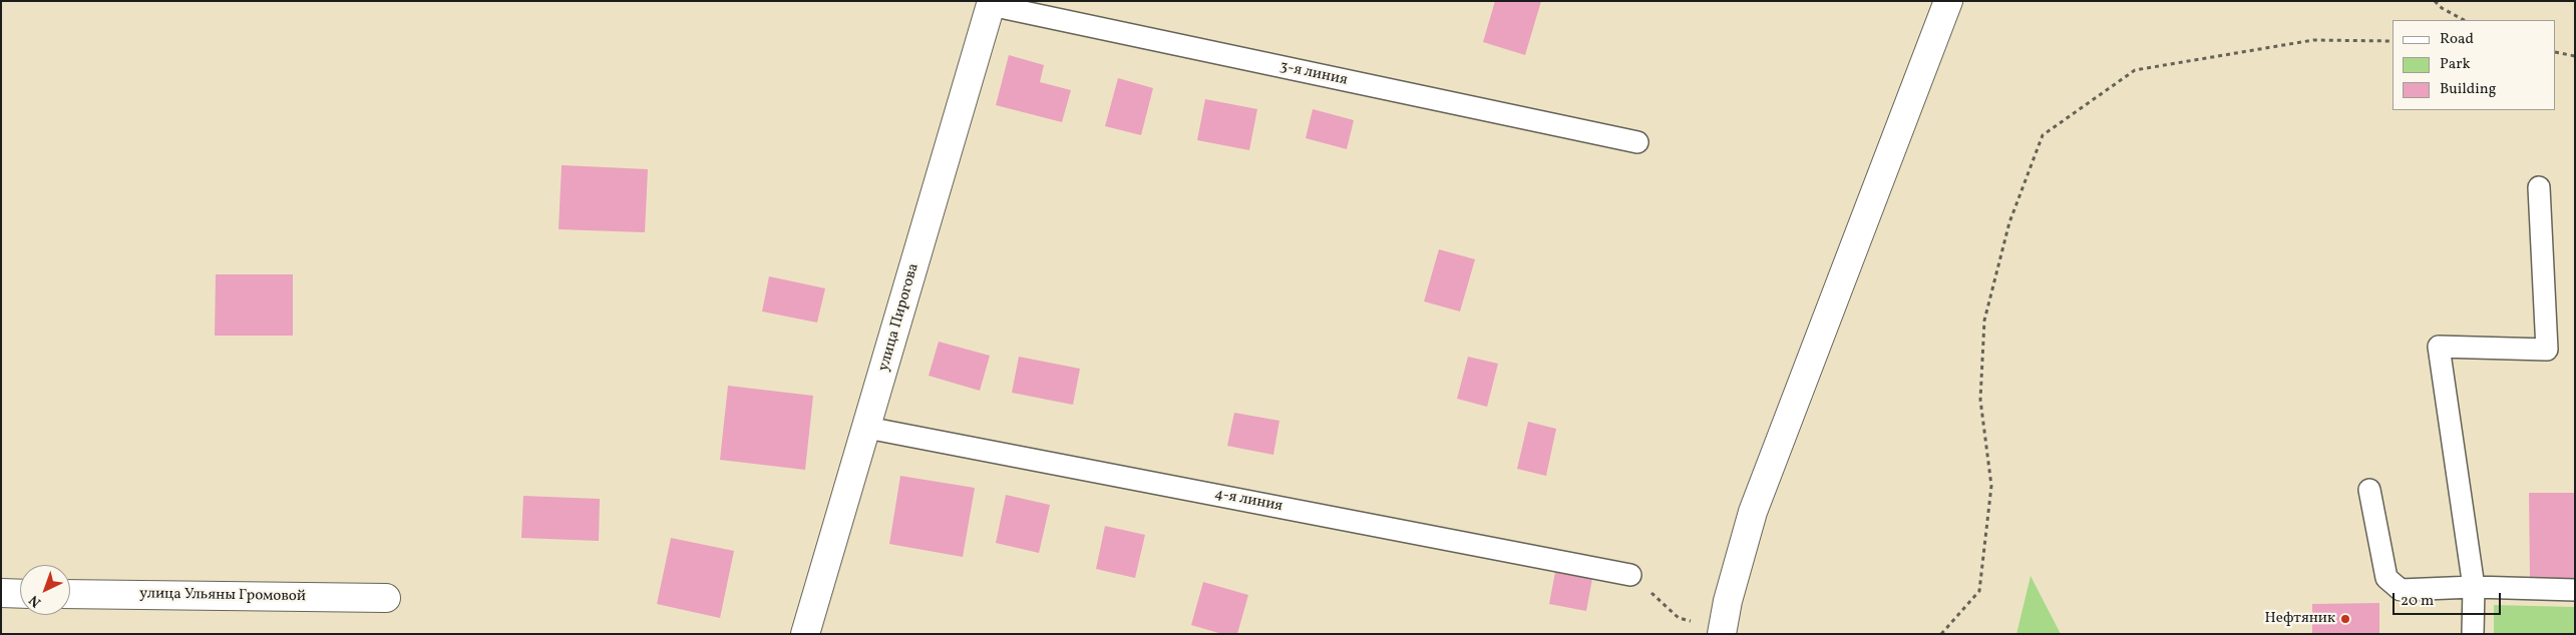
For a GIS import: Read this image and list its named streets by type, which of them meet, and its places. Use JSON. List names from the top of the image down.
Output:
{
  "streets": {
    "street": ["улица Пирогова", "улица Ульяны Громовой"],
    "lane": ["3-я линия", "4-я линия"]
  },
  "crossings": [
    ["3-я линия", "улица Пирогова"],
    ["улица Пирогова", "4-я линия"]
  ],
  "places": ["Нефтяник"],
  "legend": ["Road", "Park", "Building"],
  "scale_bar": "20 m",
  "north": "bottom left"
}
